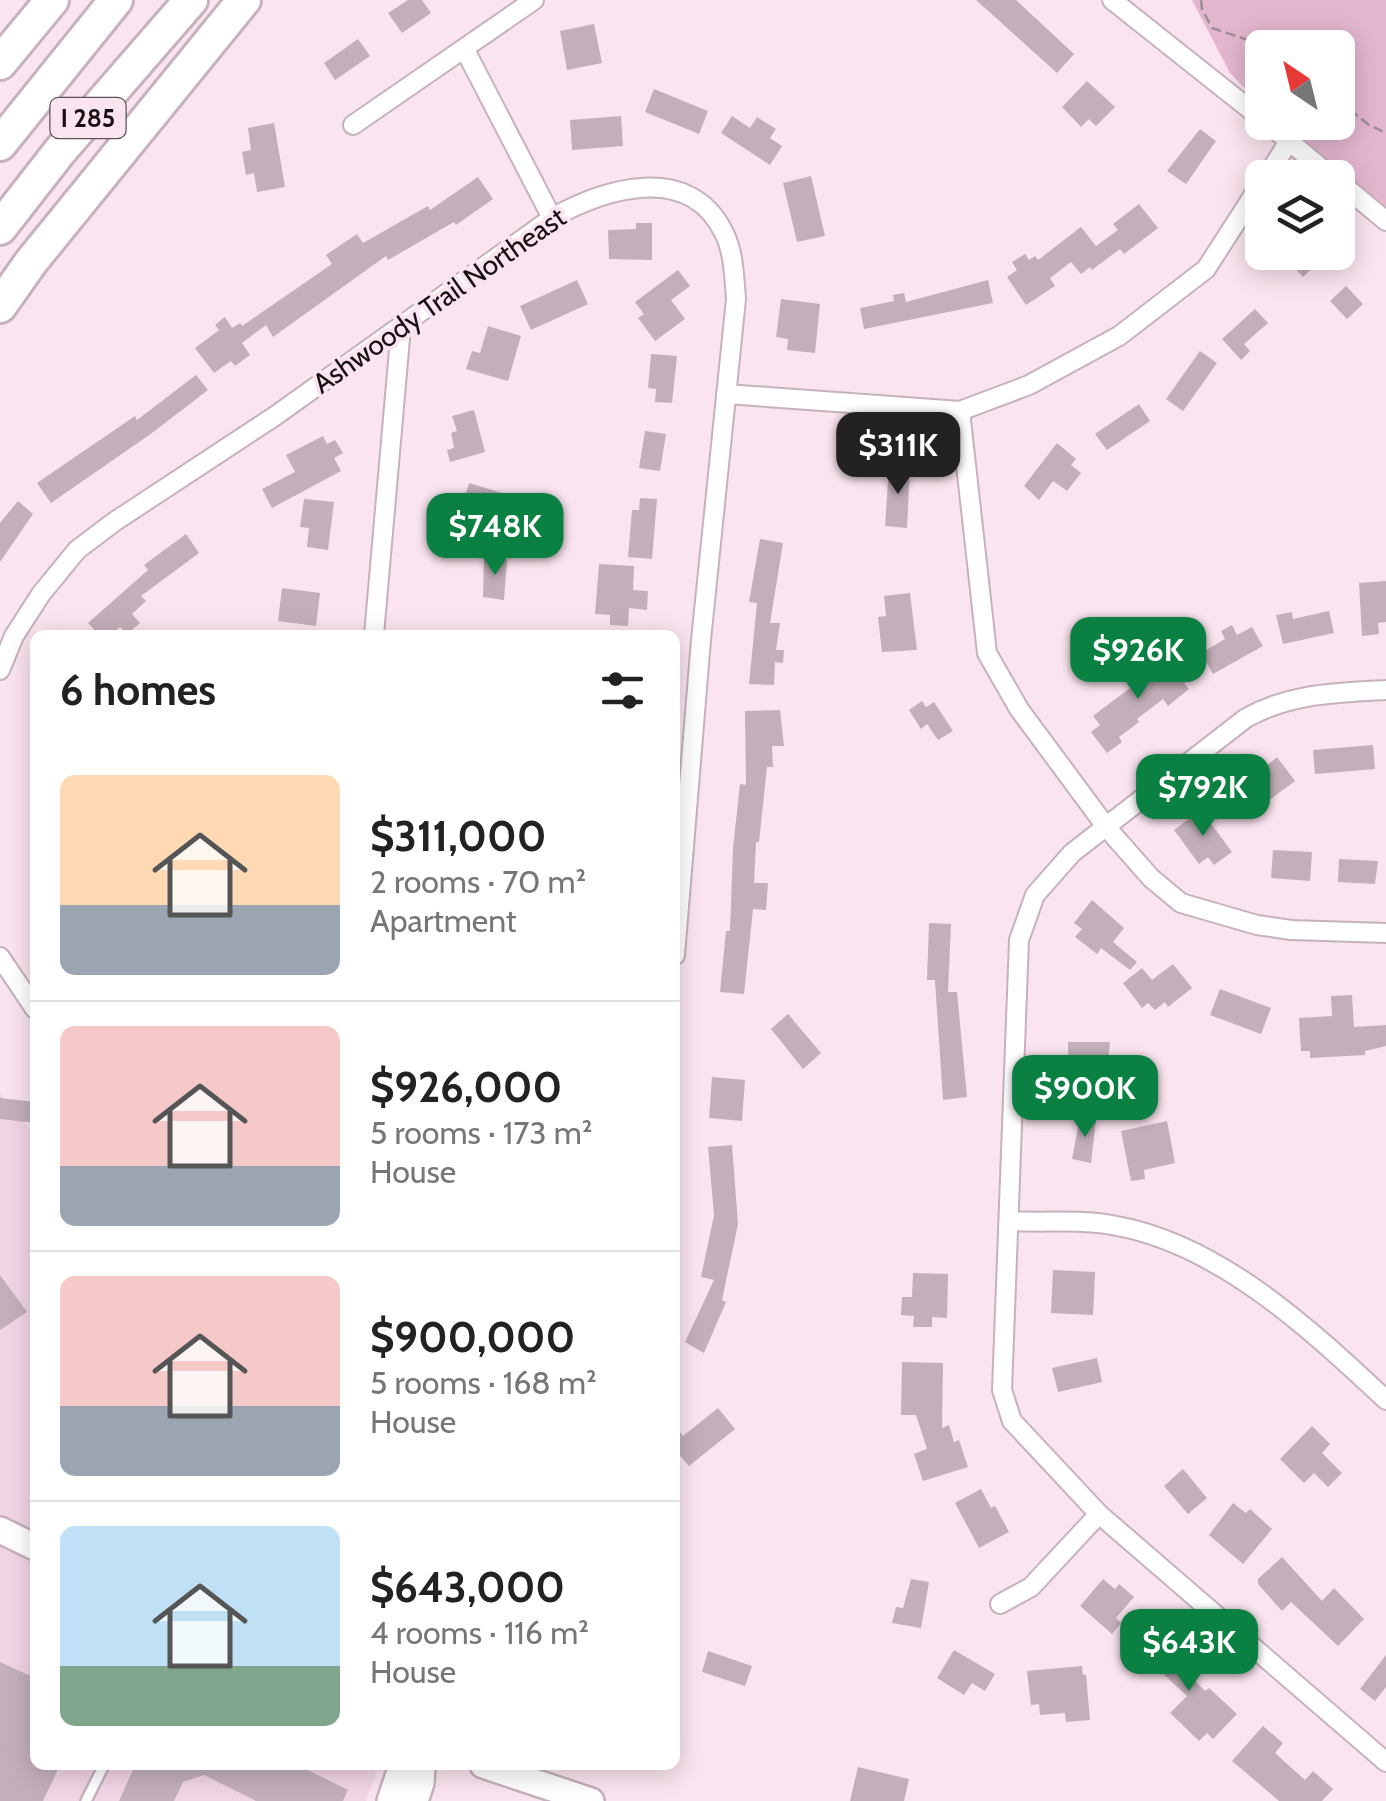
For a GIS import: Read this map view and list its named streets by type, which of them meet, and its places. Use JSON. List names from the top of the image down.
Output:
{
  "streets": {
    "highway": ["I 285"],
    "street": ["Ashwoody Trail Northeast"]
  },
  "north": "top left",
  "page": {
    "price": [
      "$311K",
      "$748K",
      "$926K",
      "$792K",
      "$900K",
      "$643K"
    ],
    "heading": "6 homes",
    "list": [
      {
        "name": "$311,000",
        "note": "2 rooms · 70 m² · Apartment"
      },
      {
        "name": "$926,000",
        "note": "5 rooms · 173 m² · House"
      },
      {
        "name": "$900,000",
        "note": "5 rooms · 168 m² · House"
      },
      {
        "name": "$643,000",
        "note": "4 rooms · 116 m² · House"
      }
    ]
  }
}
